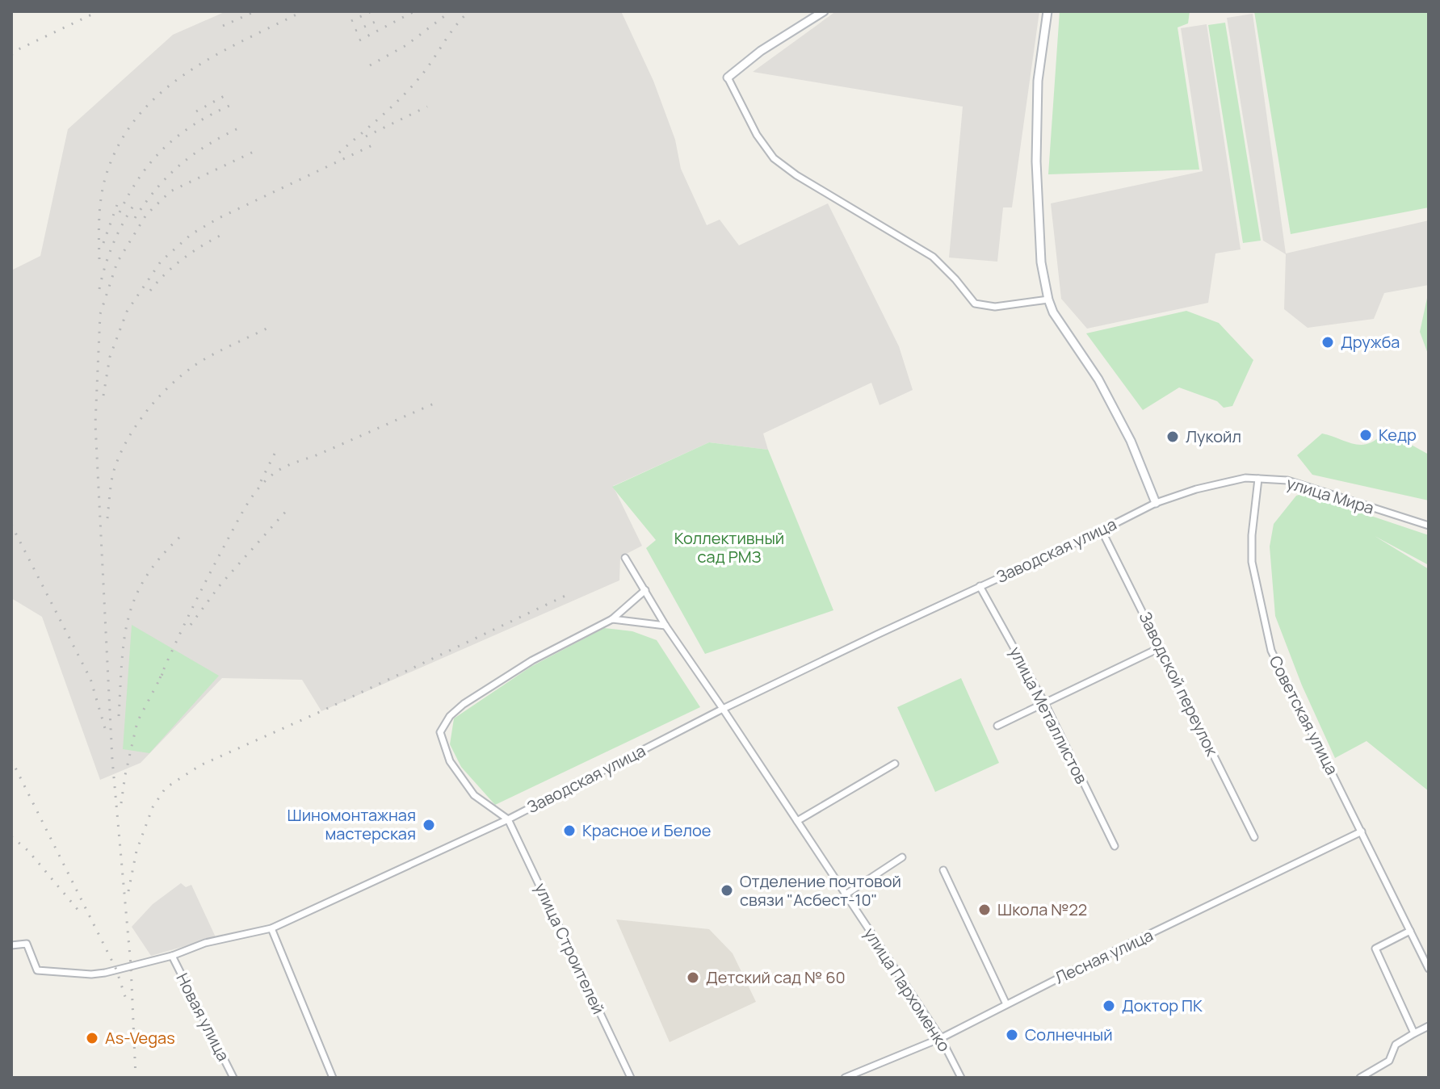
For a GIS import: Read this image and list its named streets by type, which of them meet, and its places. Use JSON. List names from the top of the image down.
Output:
{
  "streets": {
    "street": [
      "улица Мира",
      "Заводская улица",
      "Заводской переулок",
      "улица Металлистов",
      "Советская улица",
      "улица Строителей",
      "Лесная улица",
      "улица Пархоменко",
      "Новая улица"
    ]
  },
  "crossings": [
    ["улица Мира", "Заводская улица"],
    ["улица Мира", "Советская улица"],
    ["Заводская улица", "Заводской переулок"],
    ["Заводская улица", "улица Металлистов"],
    ["Заводская улица", "улица Строителей"],
    ["Заводская улица", "улица Пархоменко"],
    ["Заводская улица", "Новая улица"],
    ["Советская улица", "Лесная улица"],
    ["Лесная улица", "улица Пархоменко"]
  ],
  "parks": ["Коллективный сад РМЗ"],
  "places": [
    "Дружба",
    "Кедр",
    "Лукойл",
    "Шиномонтажная мастерская",
    "Красное и Белое",
    "Отделение почтовой связи \"Асбест-10\"",
    "Школа №22",
    "Детский сад № 60",
    "Доктор ПК",
    "Солнечный",
    "As-Vegas"
  ]
}
